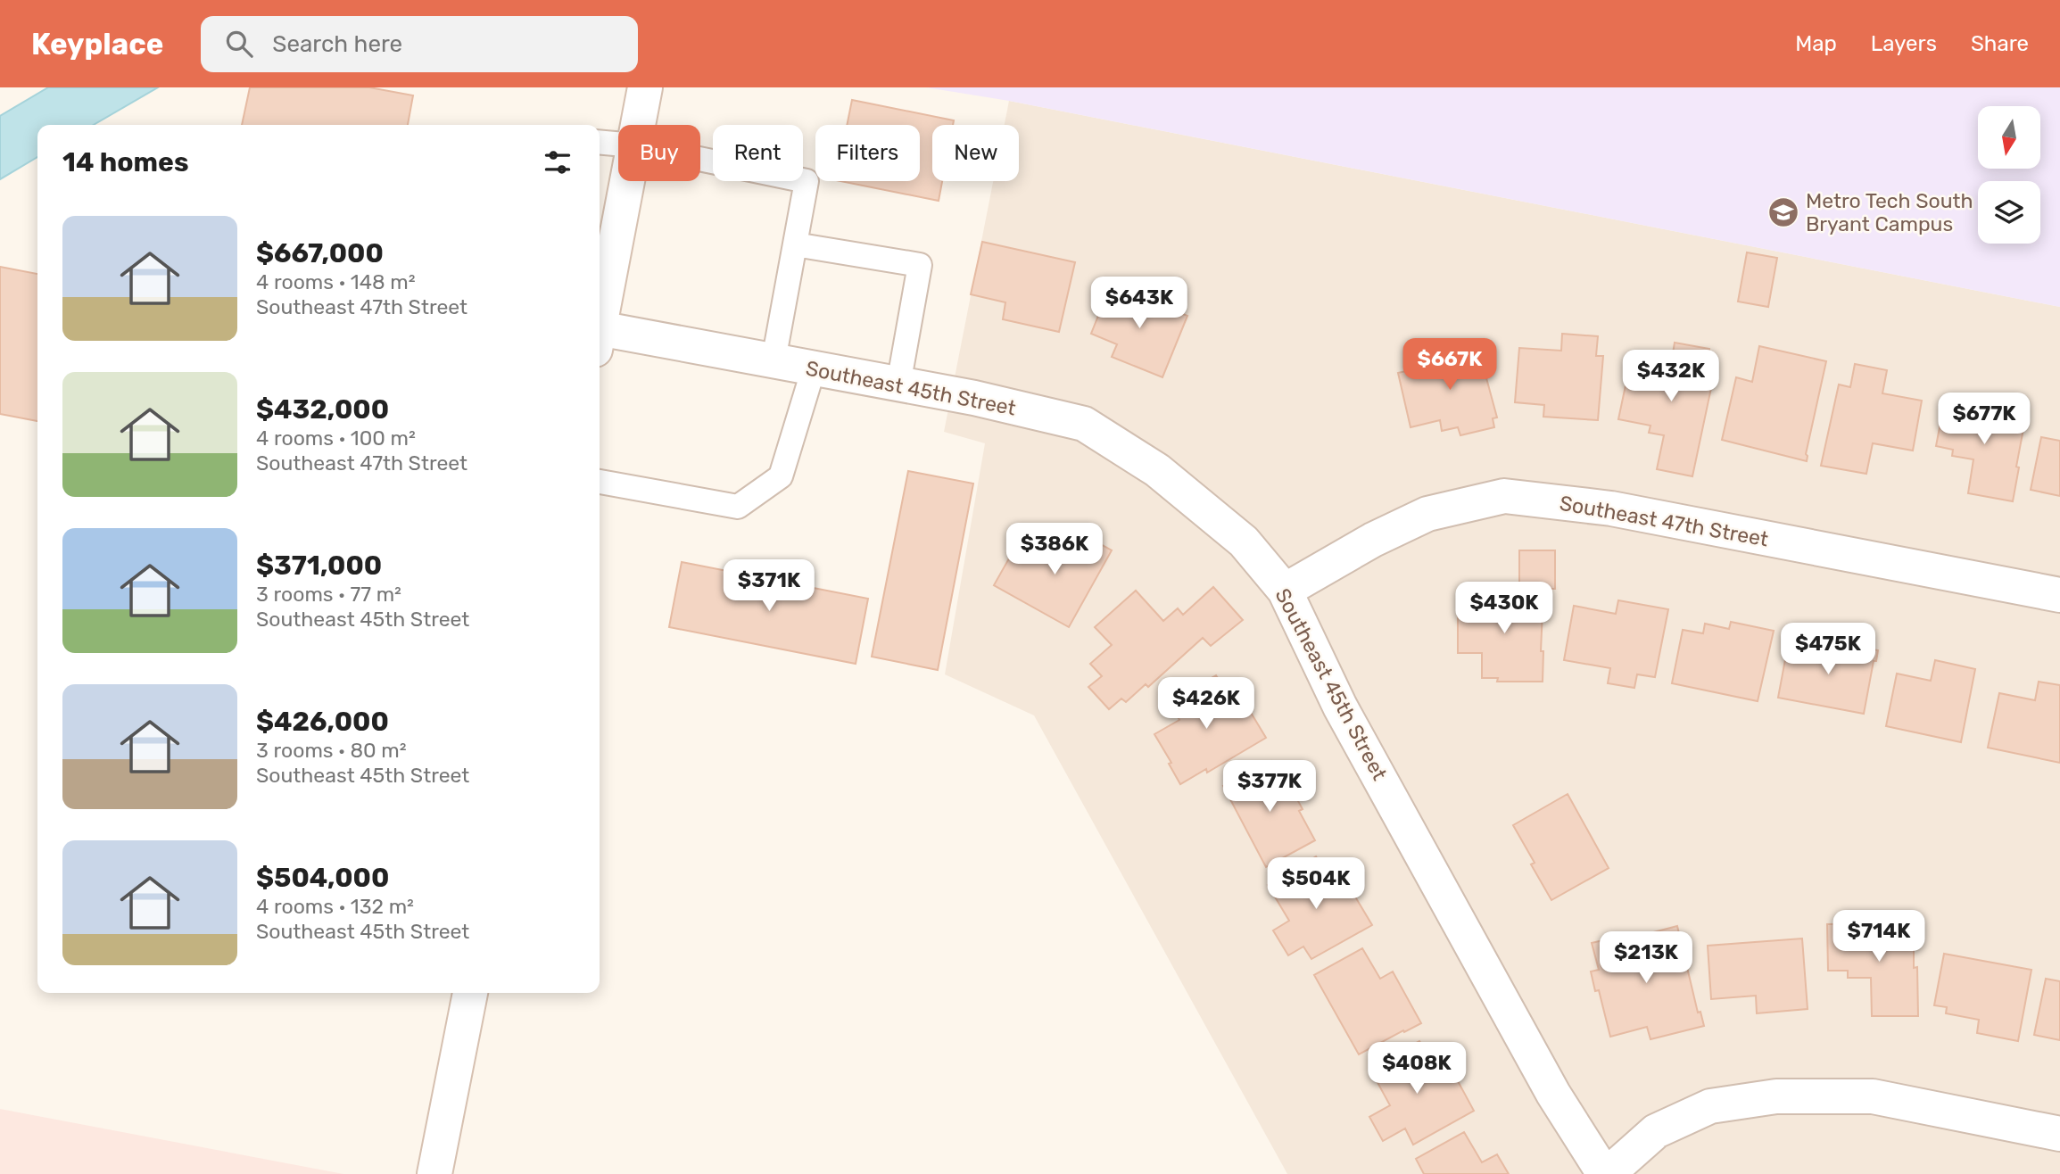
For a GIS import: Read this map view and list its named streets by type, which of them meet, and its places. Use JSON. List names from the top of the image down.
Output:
{
  "streets": {
    "street": ["Southeast 45th Street", "Southeast 47th Street"]
  },
  "crossings": [
    ["Southeast 45th Street", "Southeast 47th Street"]
  ],
  "places": {
    "school or university": ["Metro Tech South Bryant Campus"]
  },
  "north": "bottom",
  "page": {
    "header": "Keyplace",
    "search": "Search here",
    "nav": ["Map", "Layers", "Share"],
    "chip": [
      "Buy",
      "Rent",
      "Filters",
      "New"
    ],
    "heading": "14 homes",
    "list": [
      {
        "name": "$667,000",
        "note": "4 rooms · 148 m² · Southeast 47th Street"
      },
      {
        "name": "$432,000",
        "note": "4 rooms · 100 m² · Southeast 47th Street"
      },
      {
        "name": "$371,000",
        "note": "3 rooms · 77 m² · Southeast 45th Street"
      },
      {
        "name": "$426,000",
        "note": "3 rooms · 80 m² · Southeast 45th Street"
      },
      {
        "name": "$504,000",
        "note": "4 rooms · 132 m² · Southeast 45th Street"
      }
    ],
    "price": [
      "$643K",
      "$667K",
      "$432K",
      "$677K",
      "$386K",
      "$371K",
      "$430K",
      "$475K",
      "$426K",
      "$377K",
      "$504K",
      "$714K",
      "$213K",
      "$408K"
    ]
  }
}
